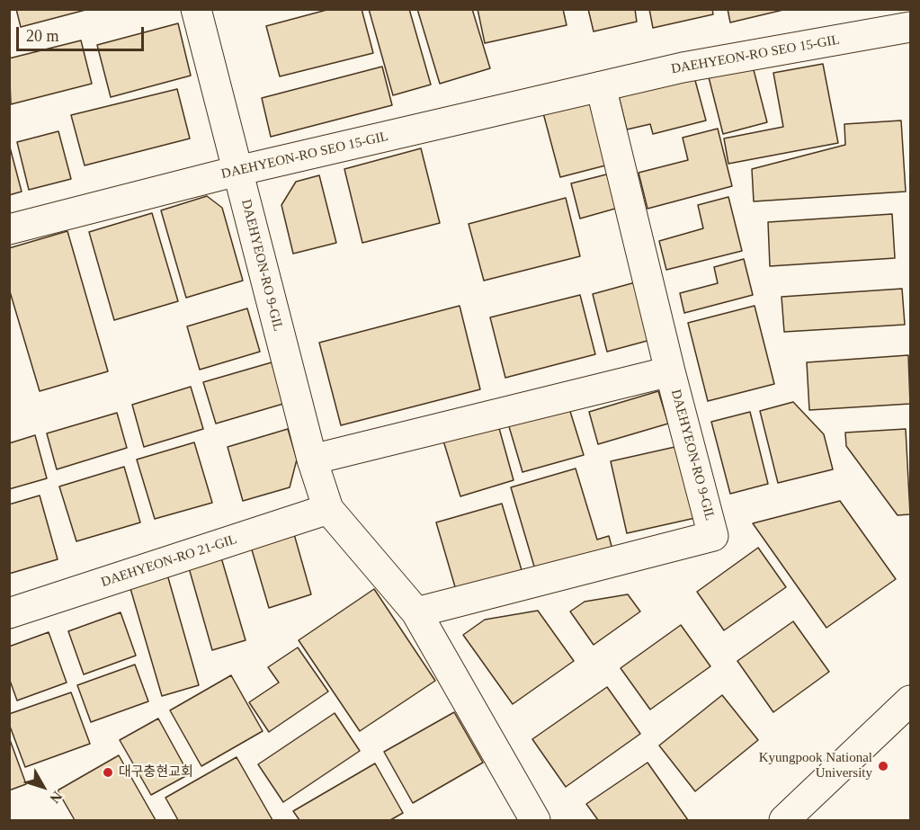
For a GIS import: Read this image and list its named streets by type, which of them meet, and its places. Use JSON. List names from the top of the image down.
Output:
{
  "streets": {
    "street": ["DAEHYEON-RO SEO 15-GIL", "DAEHYEON-RO 9-GIL", "DAEHYEON-RO 21-GIL"]
  },
  "crossings": [
    ["DAEHYEON-RO SEO 15-GIL", "DAEHYEON-RO 9-GIL"],
    ["DAEHYEON-RO 9-GIL", "DAEHYEON-RO 21-GIL"]
  ],
  "places": ["Kyungpook National University", "대구충현교회"],
  "scale_bar": "20 m",
  "north": "bottom right"
}
